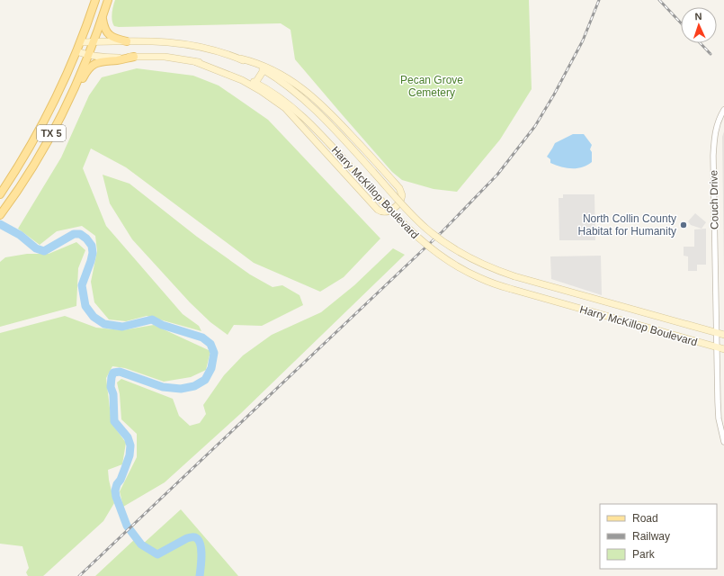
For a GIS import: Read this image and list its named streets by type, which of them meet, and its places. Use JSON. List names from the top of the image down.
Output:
{
  "streets": {
    "main road": ["TX 5", "Harry McKillop Boulevard"],
    "street": ["Couch Drive"]
  },
  "crossings": [
    ["TX 5", "Harry McKillop Boulevard"],
    ["Harry McKillop Boulevard", "Couch Drive"]
  ],
  "parks": ["Pecan Grove Cemetery"],
  "places": ["North Collin County Habitat for Humanity"],
  "legend": ["Road", "Railway", "Park"],
  "north": "top"
}
